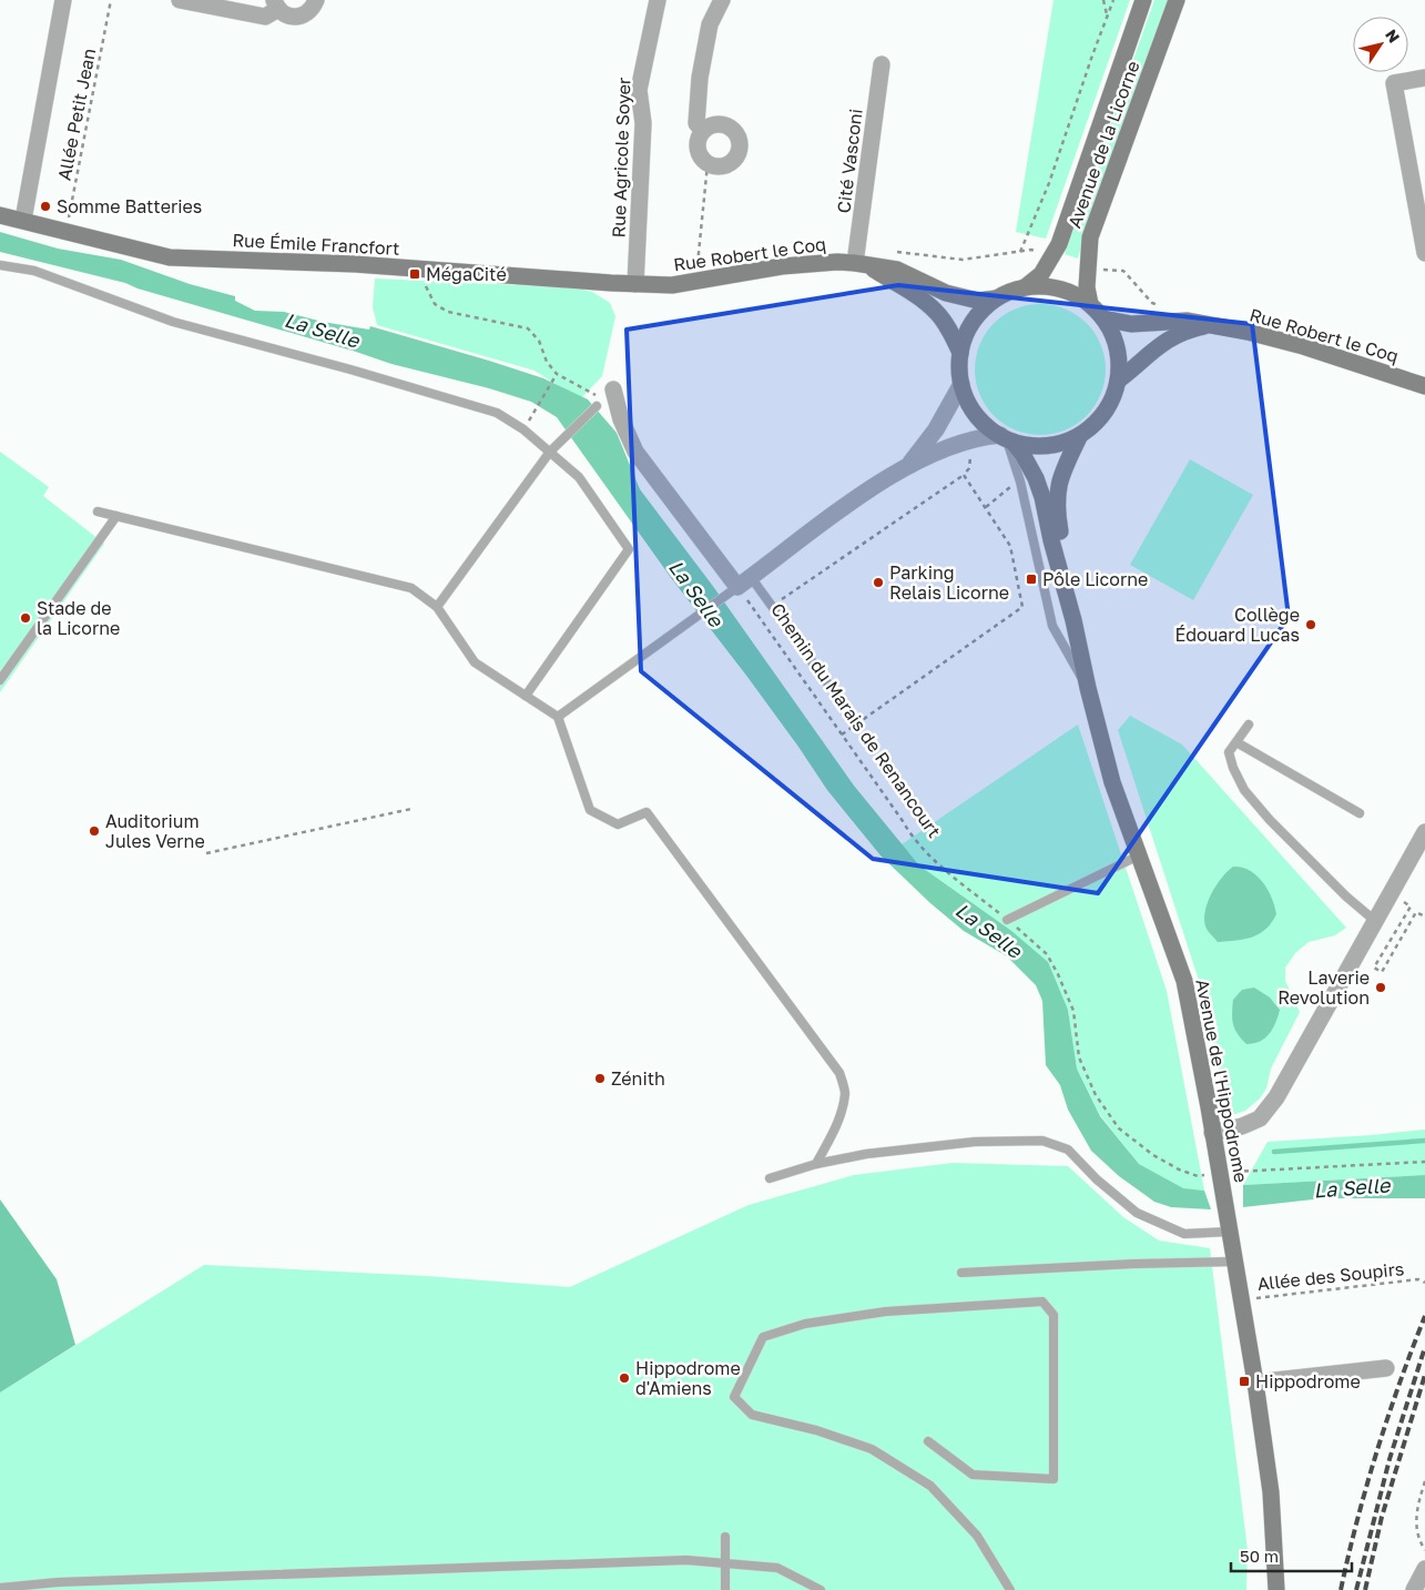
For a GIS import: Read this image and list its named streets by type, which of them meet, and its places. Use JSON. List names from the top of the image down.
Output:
{
  "streets": {
    "main road": [
      "Avenue de la Licorne",
      "Rue Émile Francfort",
      "Rue Robert le Coq",
      "Avenue de l'Hippodrome"
    ],
    "street": ["Rue Agricole Soyer", "Cité Vasconi"],
    "path": ["Allée Petit Jean", "Chemin du Marais de Renancourt", "Allée des Soupirs"]
  },
  "crossings": [
    ["Allée Petit Jean", "Rue Émile Francfort"],
    ["Avenue de la Licorne", "Rue Robert le Coq"],
    ["Avenue de la Licorne", "Avenue de l'Hippodrome"],
    ["Rue Agricole Soyer", "Rue Émile Francfort"],
    ["Rue Agricole Soyer", "Rue Robert le Coq"],
    ["Cité Vasconi", "Rue Robert le Coq"],
    ["Rue Émile Francfort", "Rue Robert le Coq"],
    ["Rue Robert le Coq", "Avenue de l'Hippodrome"],
    ["Chemin du Marais de Renancourt", "Avenue de l'Hippodrome"],
    ["Avenue de l'Hippodrome", "Allée des Soupirs"]
  ],
  "water": ["La Selle"],
  "places": {
    "other": [
      "Somme Batteries",
      "Parking Relais Licorne",
      "Stade de la Licorne",
      "Collège Édouard Lucas",
      "Auditorium Jules Verne",
      "Laverie Revolution",
      "Zénith",
      "Hippodrome d'Amiens"
    ],
    "transit": ["MégaCité", "Pôle Licorne", "Hippodrome"]
  },
  "scale_bar": "50 m",
  "north": "top right"
}
